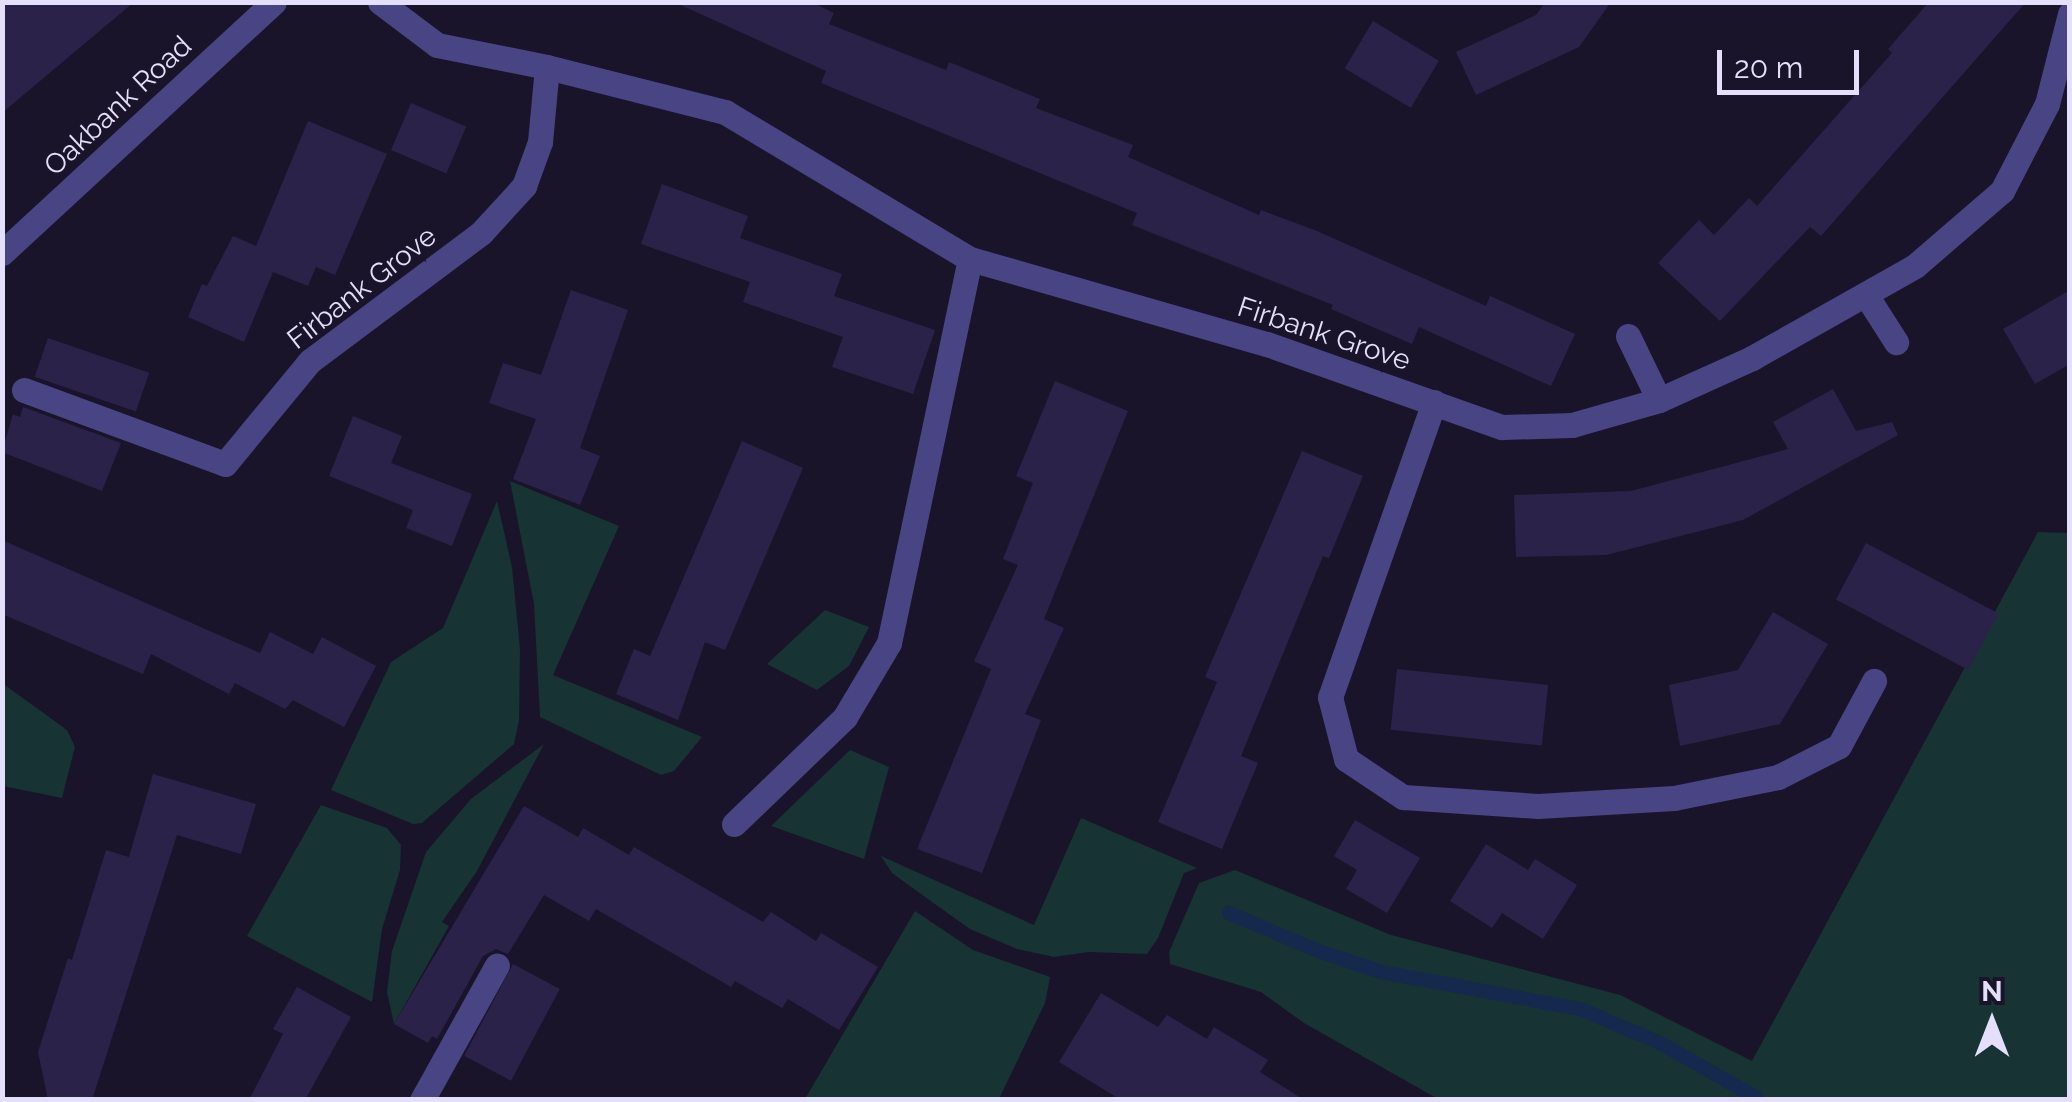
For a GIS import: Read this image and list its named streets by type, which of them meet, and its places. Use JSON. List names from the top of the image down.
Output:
{
  "streets": {
    "street": ["Oakbank Road", "Firbank Grove"]
  },
  "scale_bar": "20 m",
  "north": "top"
}
